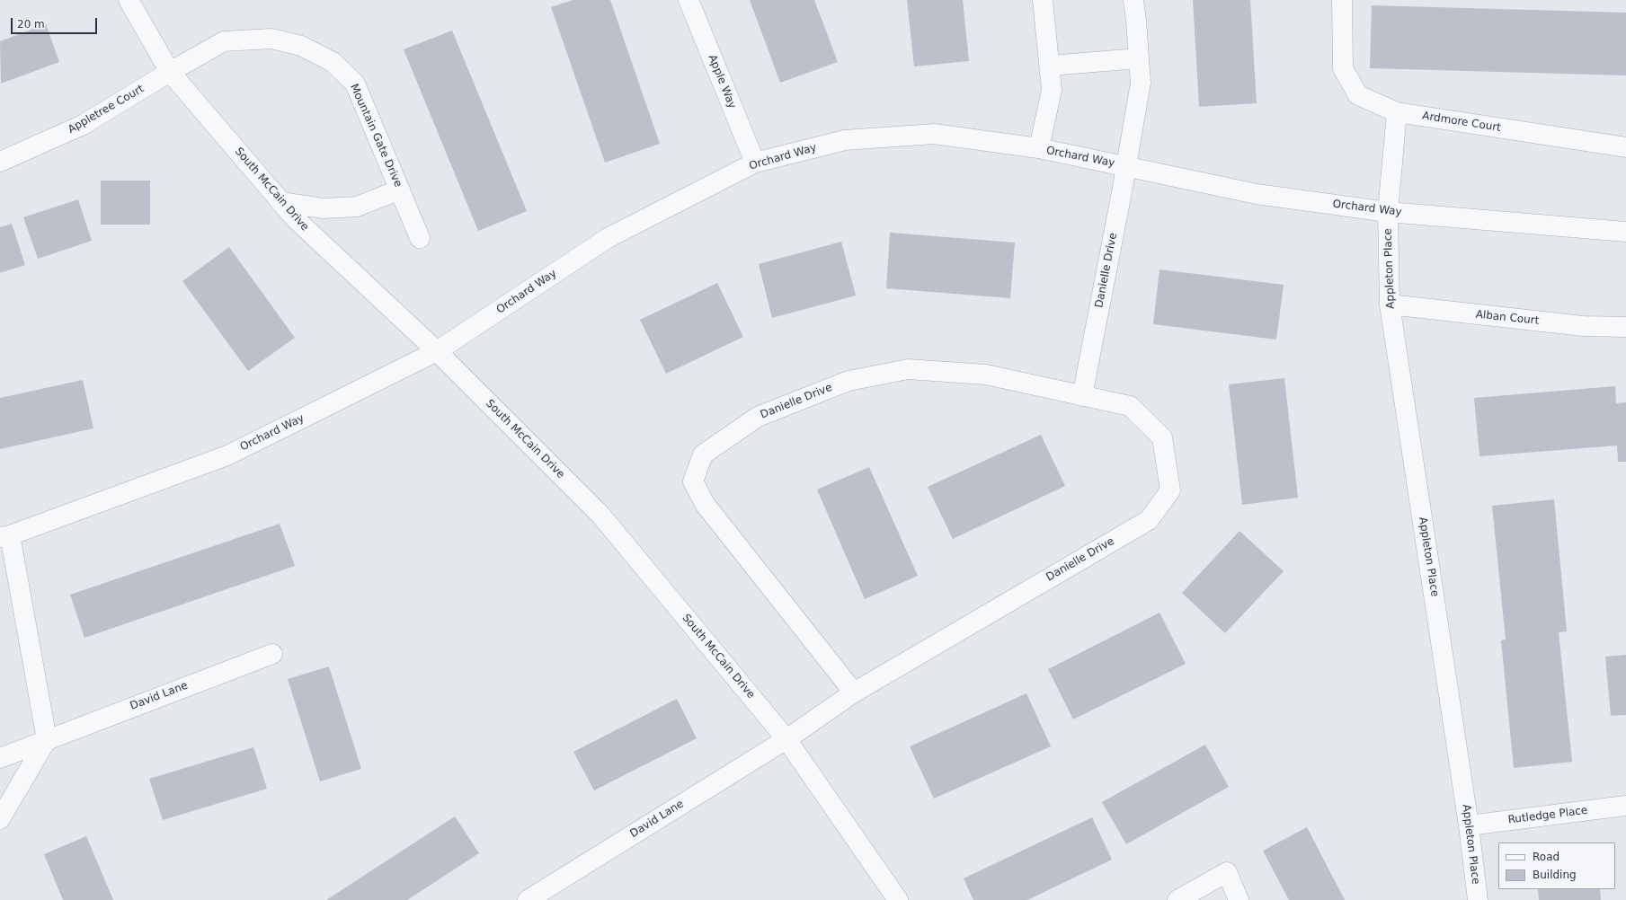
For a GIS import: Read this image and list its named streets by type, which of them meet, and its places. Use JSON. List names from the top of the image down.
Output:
{
  "streets": {
    "street": [
      "Apple Way",
      "Appletree Court",
      "Ardmore Court",
      "Mountain Gate Drive",
      "Orchard Way",
      "South McCain Drive",
      "Appleton Place",
      "Danielle Drive",
      "Alban Court",
      "David Lane",
      "Rutledge Place"
    ]
  },
  "crossings": [
    ["Apple Way", "Orchard Way"],
    ["Appletree Court", "Mountain Gate Drive"],
    ["Appletree Court", "South McCain Drive"],
    ["Mountain Gate Drive", "South McCain Drive"],
    ["Orchard Way", "South McCain Drive"],
    ["Orchard Way", "Appleton Place"],
    ["Orchard Way", "Danielle Drive"],
    ["South McCain Drive", "Danielle Drive"],
    ["South McCain Drive", "David Lane"],
    ["Appleton Place", "Alban Court"],
    ["Appleton Place", "Rutledge Place"],
    ["Danielle Drive", "David Lane"]
  ],
  "legend": ["Road", "Building"],
  "scale_bar": "20 m"
}
